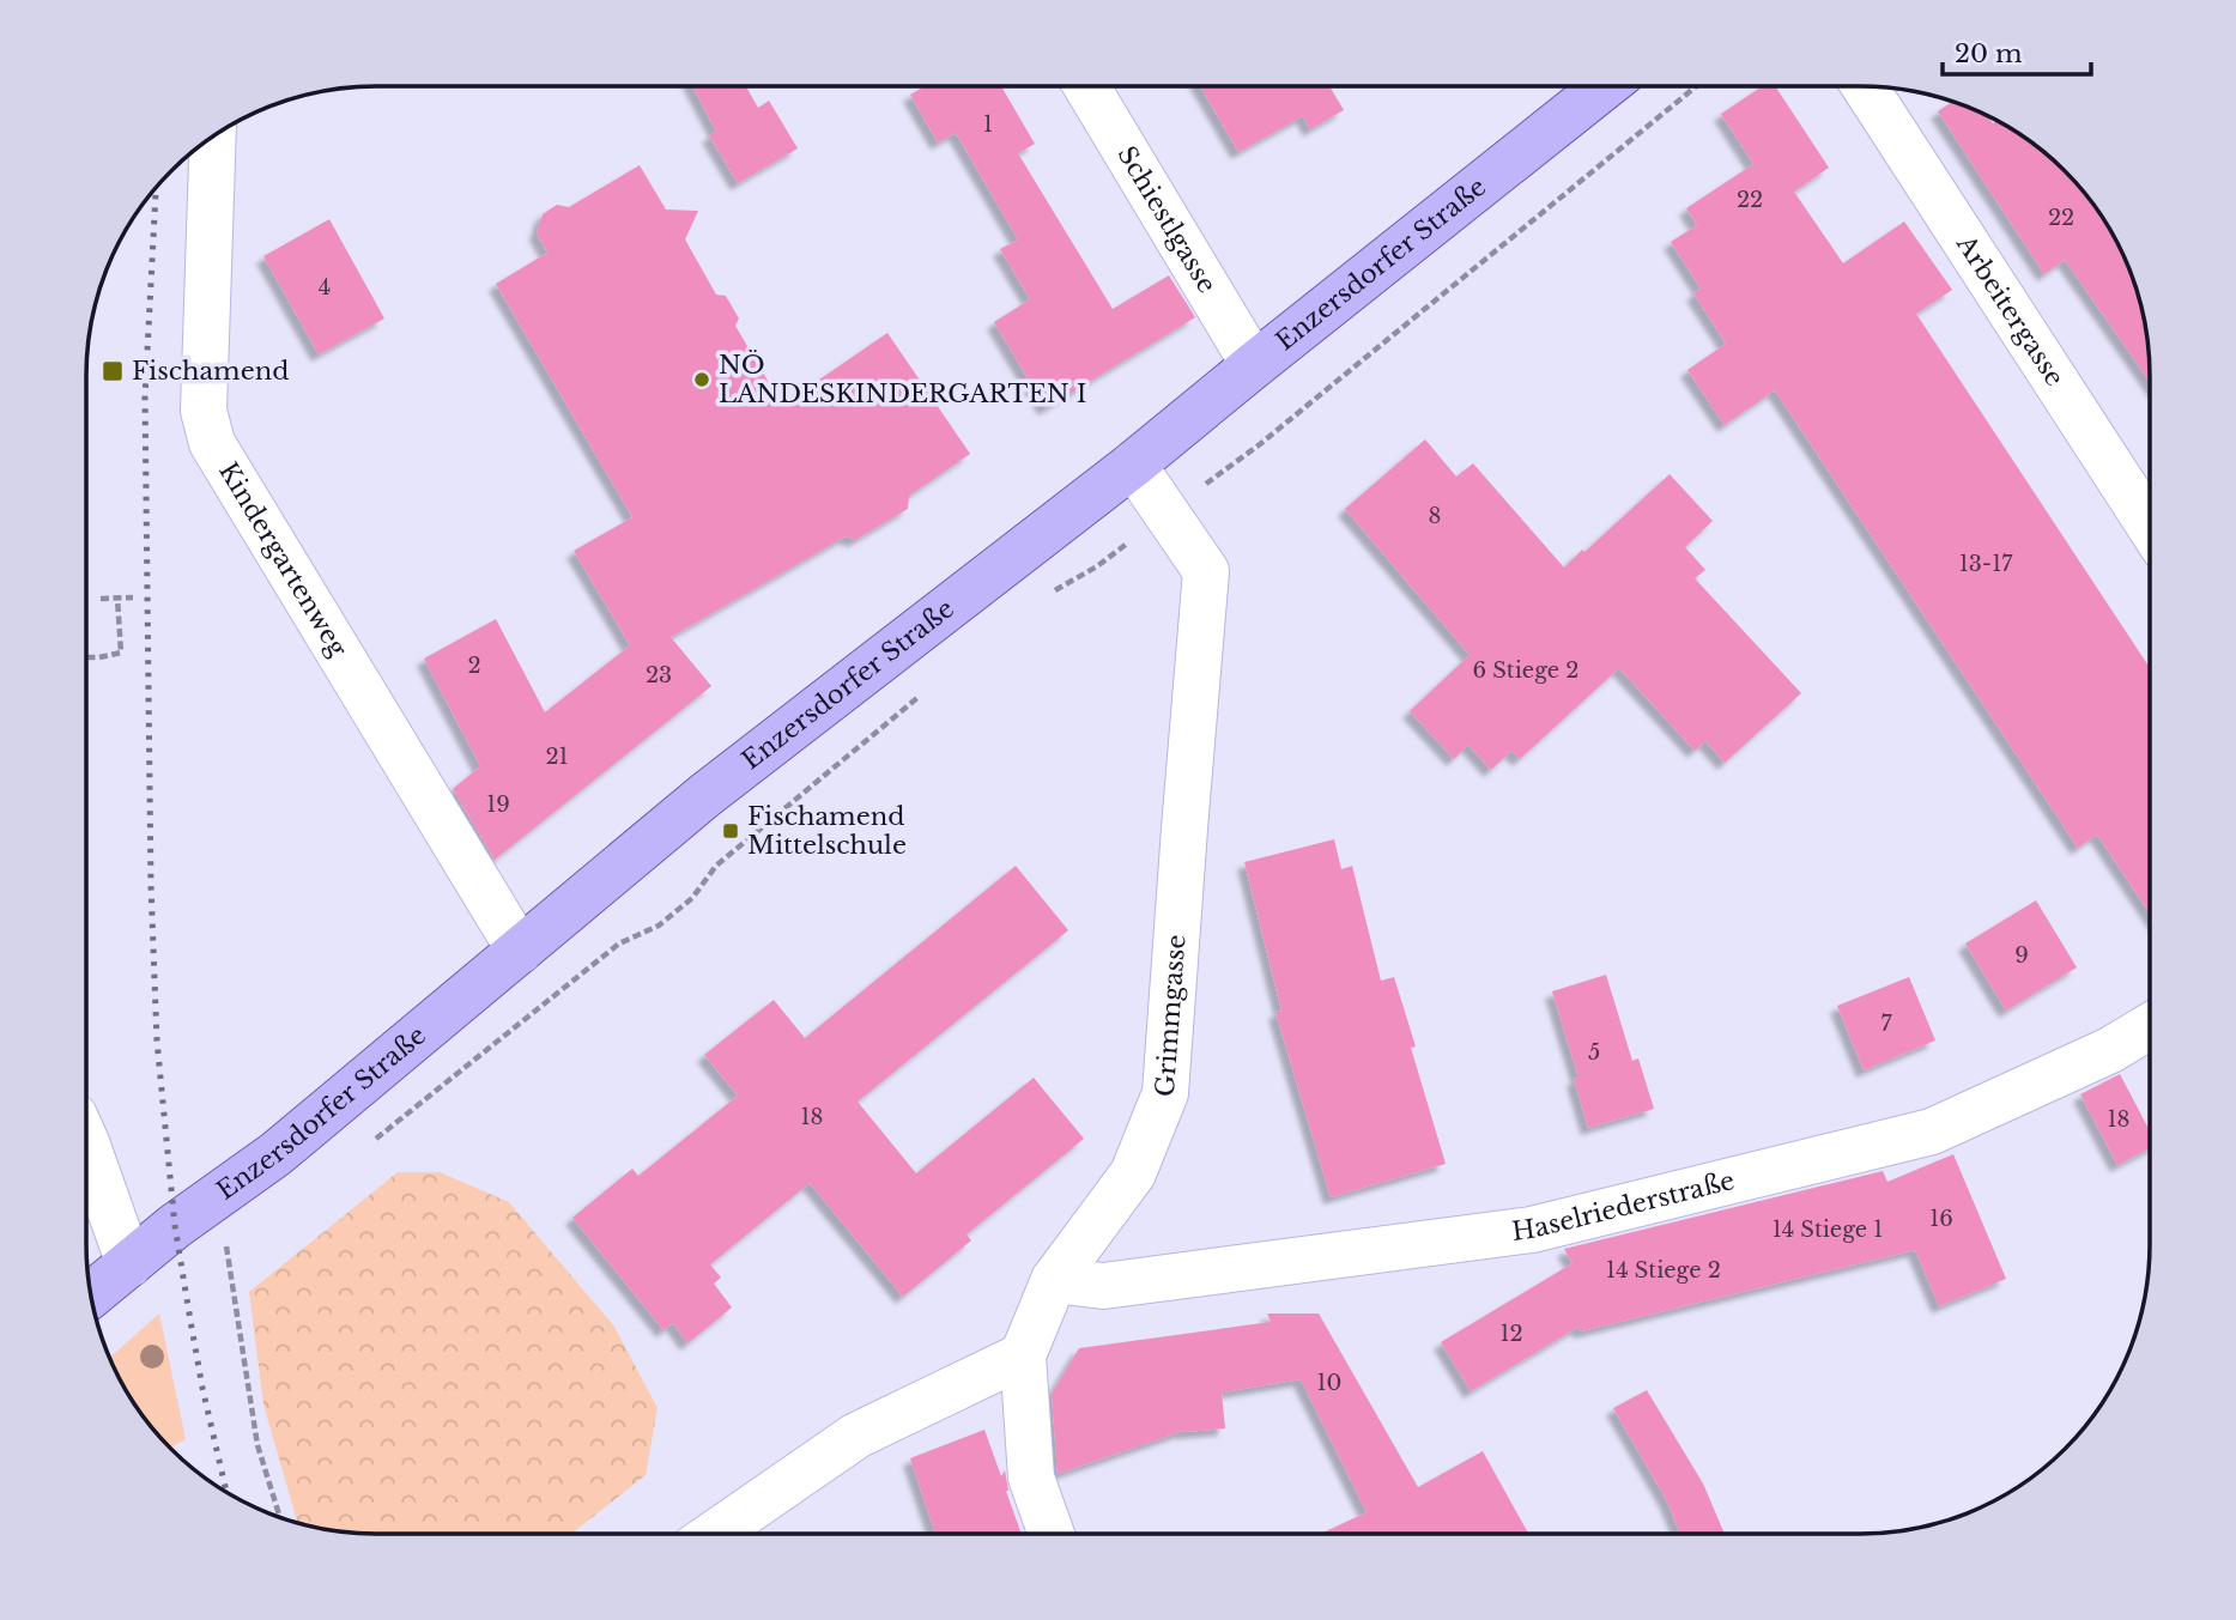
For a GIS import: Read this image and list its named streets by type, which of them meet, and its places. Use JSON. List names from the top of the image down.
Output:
{
  "streets": {
    "main road": ["Enzersdorfer Straße"],
    "street": [
      "Schiestlgasse",
      "Arbeitergasse",
      "Kindergartenweg",
      "Grimmgasse",
      "Haselriederstraße"
    ]
  },
  "crossings": [
    ["Schiestlgasse", "Enzersdorfer Straße"],
    ["Enzersdorfer Straße", "Kindergartenweg"],
    ["Enzersdorfer Straße", "Grimmgasse"],
    ["Grimmgasse", "Haselriederstraße"]
  ],
  "places": {
    "transit": ["Fischamend", "Fischamend Mittelschule"],
    "other": ["NÖ LANDESKINDERGARTEN I"]
  },
  "house_numbers": [
    "1",
    "22",
    "22",
    "4",
    "8",
    "13-17",
    "2",
    "6 Stiege 2",
    "23",
    "21",
    "19",
    "9",
    "7",
    "5",
    "18",
    "18",
    "16",
    "14 Stiege 1",
    "14 Stiege 2",
    "12",
    "10"
  ],
  "scale_bar": "20 m"
}
